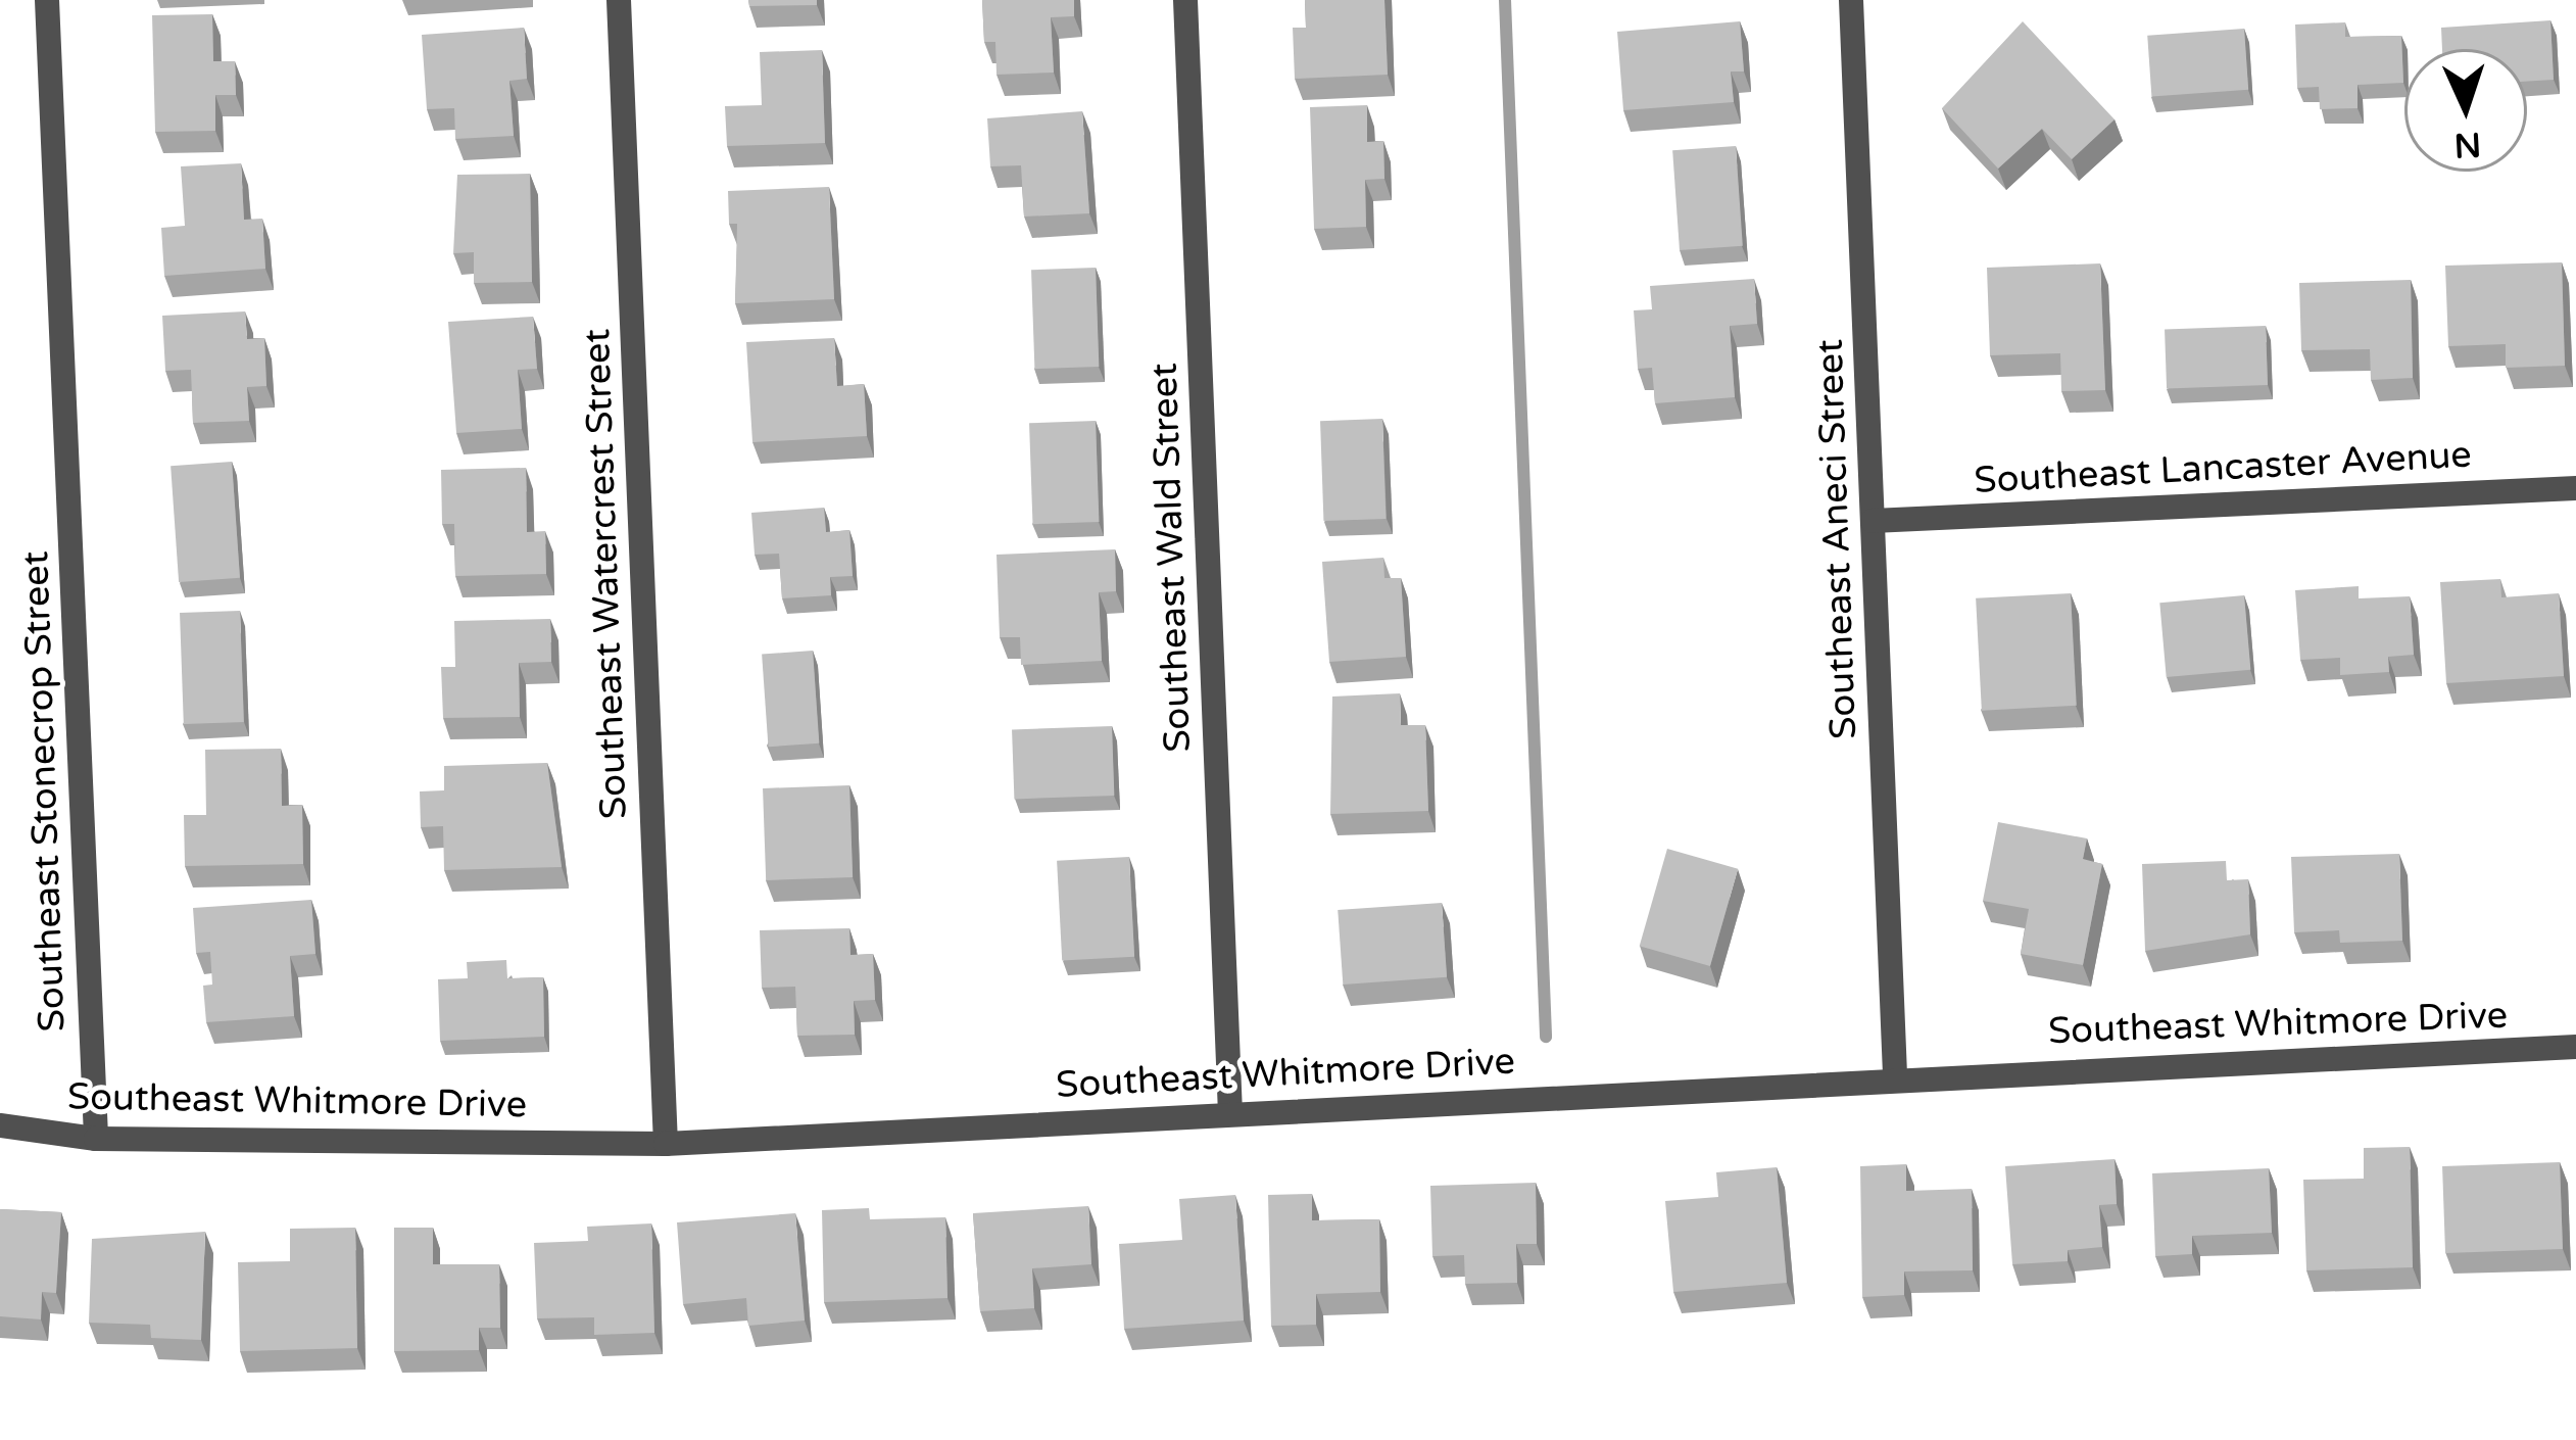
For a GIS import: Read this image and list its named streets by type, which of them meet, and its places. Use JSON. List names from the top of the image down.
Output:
{
  "streets": {
    "street": [
      "Southeast Lancaster Avenue",
      "Southeast Aneci Street",
      "Southeast Wald Street",
      "Southeast Watercrest Street",
      "Southeast Stonecrop Street",
      "Southeast Whitmore Drive"
    ]
  },
  "crossings": [
    ["Southeast Lancaster Avenue", "Southeast Aneci Street"],
    ["Southeast Aneci Street", "Southeast Whitmore Drive"],
    ["Southeast Wald Street", "Southeast Whitmore Drive"],
    ["Southeast Watercrest Street", "Southeast Whitmore Drive"],
    ["Southeast Stonecrop Street", "Southeast Whitmore Drive"]
  ],
  "north": "bottom"
}
